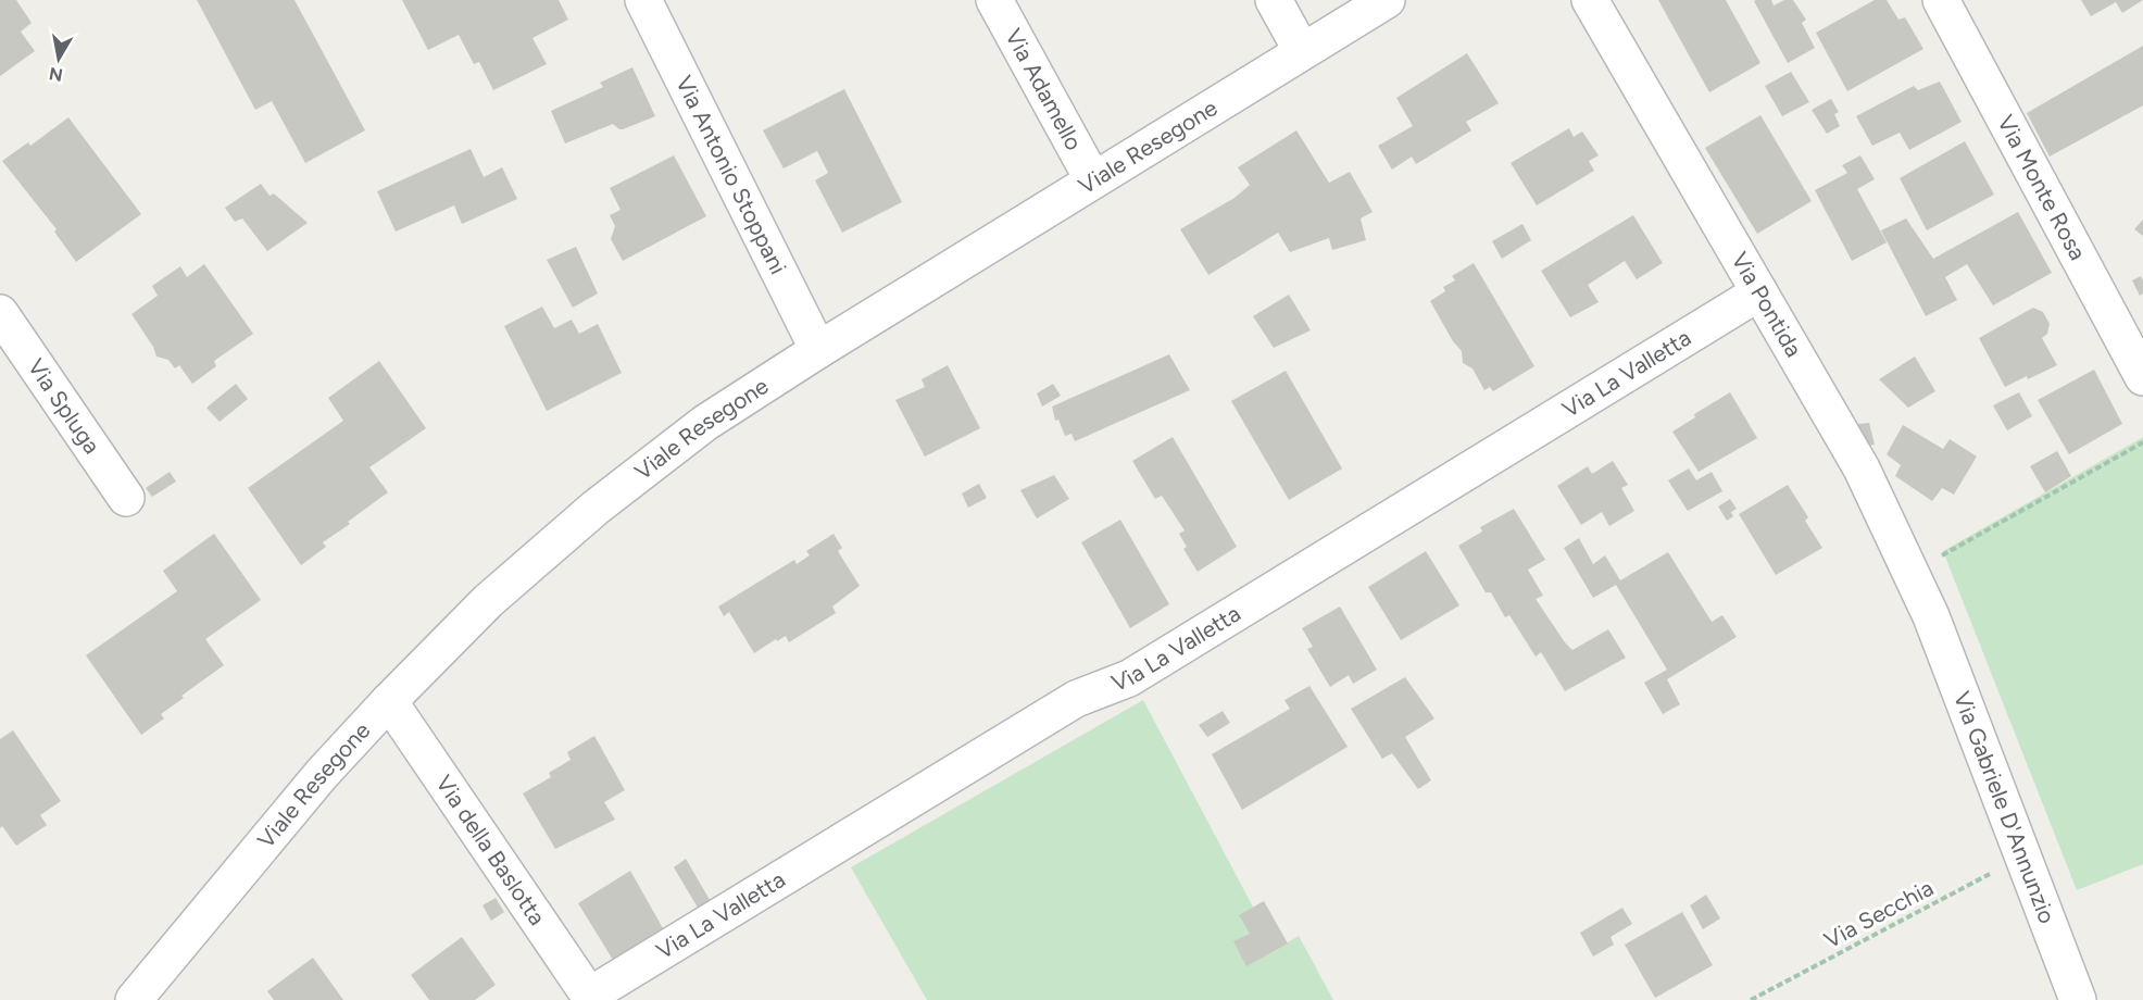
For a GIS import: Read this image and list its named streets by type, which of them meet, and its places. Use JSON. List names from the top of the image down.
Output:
{
  "streets": {
    "street": [
      "Via Adamello",
      "Viale Resegone",
      "Via Antonio Stoppani",
      "Via Monte Rosa",
      "Via Pontida",
      "Via La Valletta",
      "Via Spluga",
      "Via Gabriele D'Annunzio",
      "Via della Baslotta"
    ],
    "path": ["Via Secchia"]
  },
  "crossings": [
    ["Via Adamello", "Viale Resegone"],
    ["Viale Resegone", "Via Antonio Stoppani"],
    ["Viale Resegone", "Via della Baslotta"],
    ["Via Pontida", "Via La Valletta"],
    ["Via Pontida", "Via Gabriele D'Annunzio"],
    ["Via La Valletta", "Via della Baslotta"],
    ["Via Gabriele D'Annunzio", "Via Secchia"]
  ],
  "north": "bottom"
}
